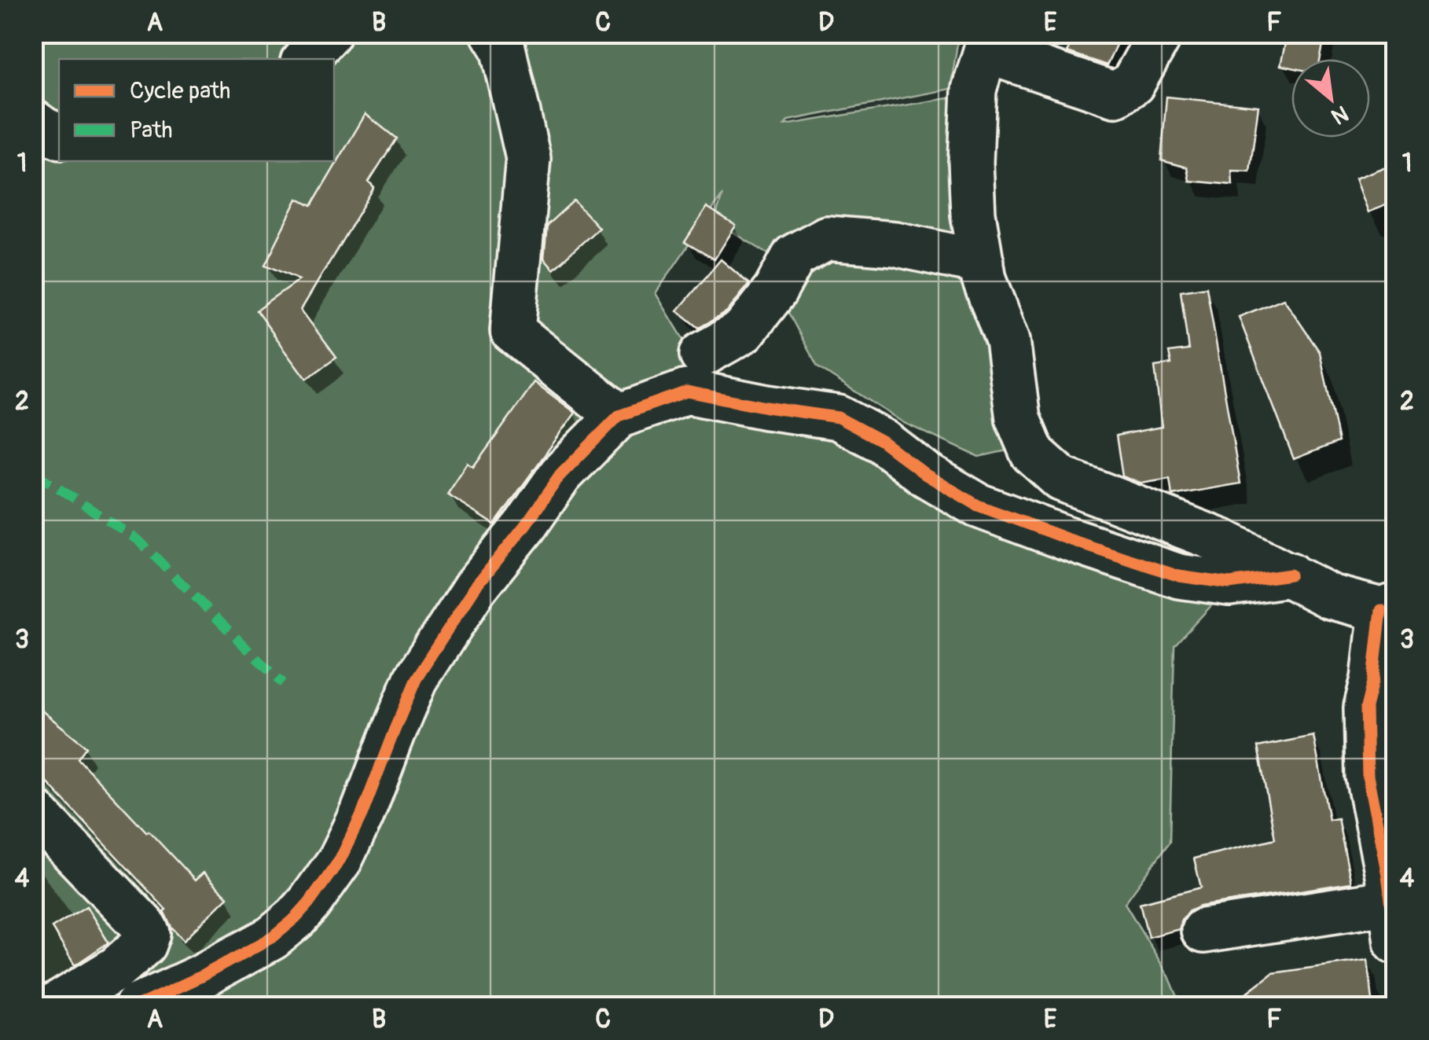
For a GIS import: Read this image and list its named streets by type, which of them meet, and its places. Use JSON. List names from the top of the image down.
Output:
{
  "legend": ["Cycle path", "Path"],
  "north": "bottom right",
  "grid": {
    "columns": [
      "A",
      "B",
      "C",
      "D",
      "E",
      "F"
    ],
    "rows": [
      "1",
      "2",
      "3",
      "4"
    ]
  }
}
